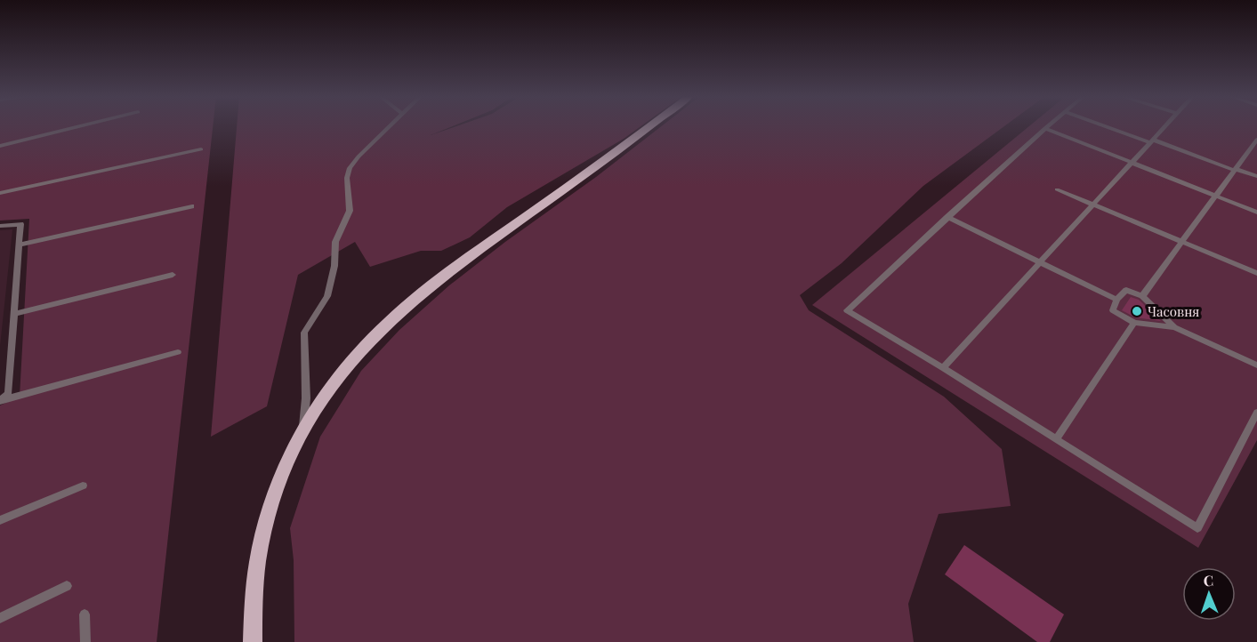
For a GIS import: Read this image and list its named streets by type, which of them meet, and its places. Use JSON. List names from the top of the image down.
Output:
{
  "places": ["Часовня"],
  "north": "top"
}
